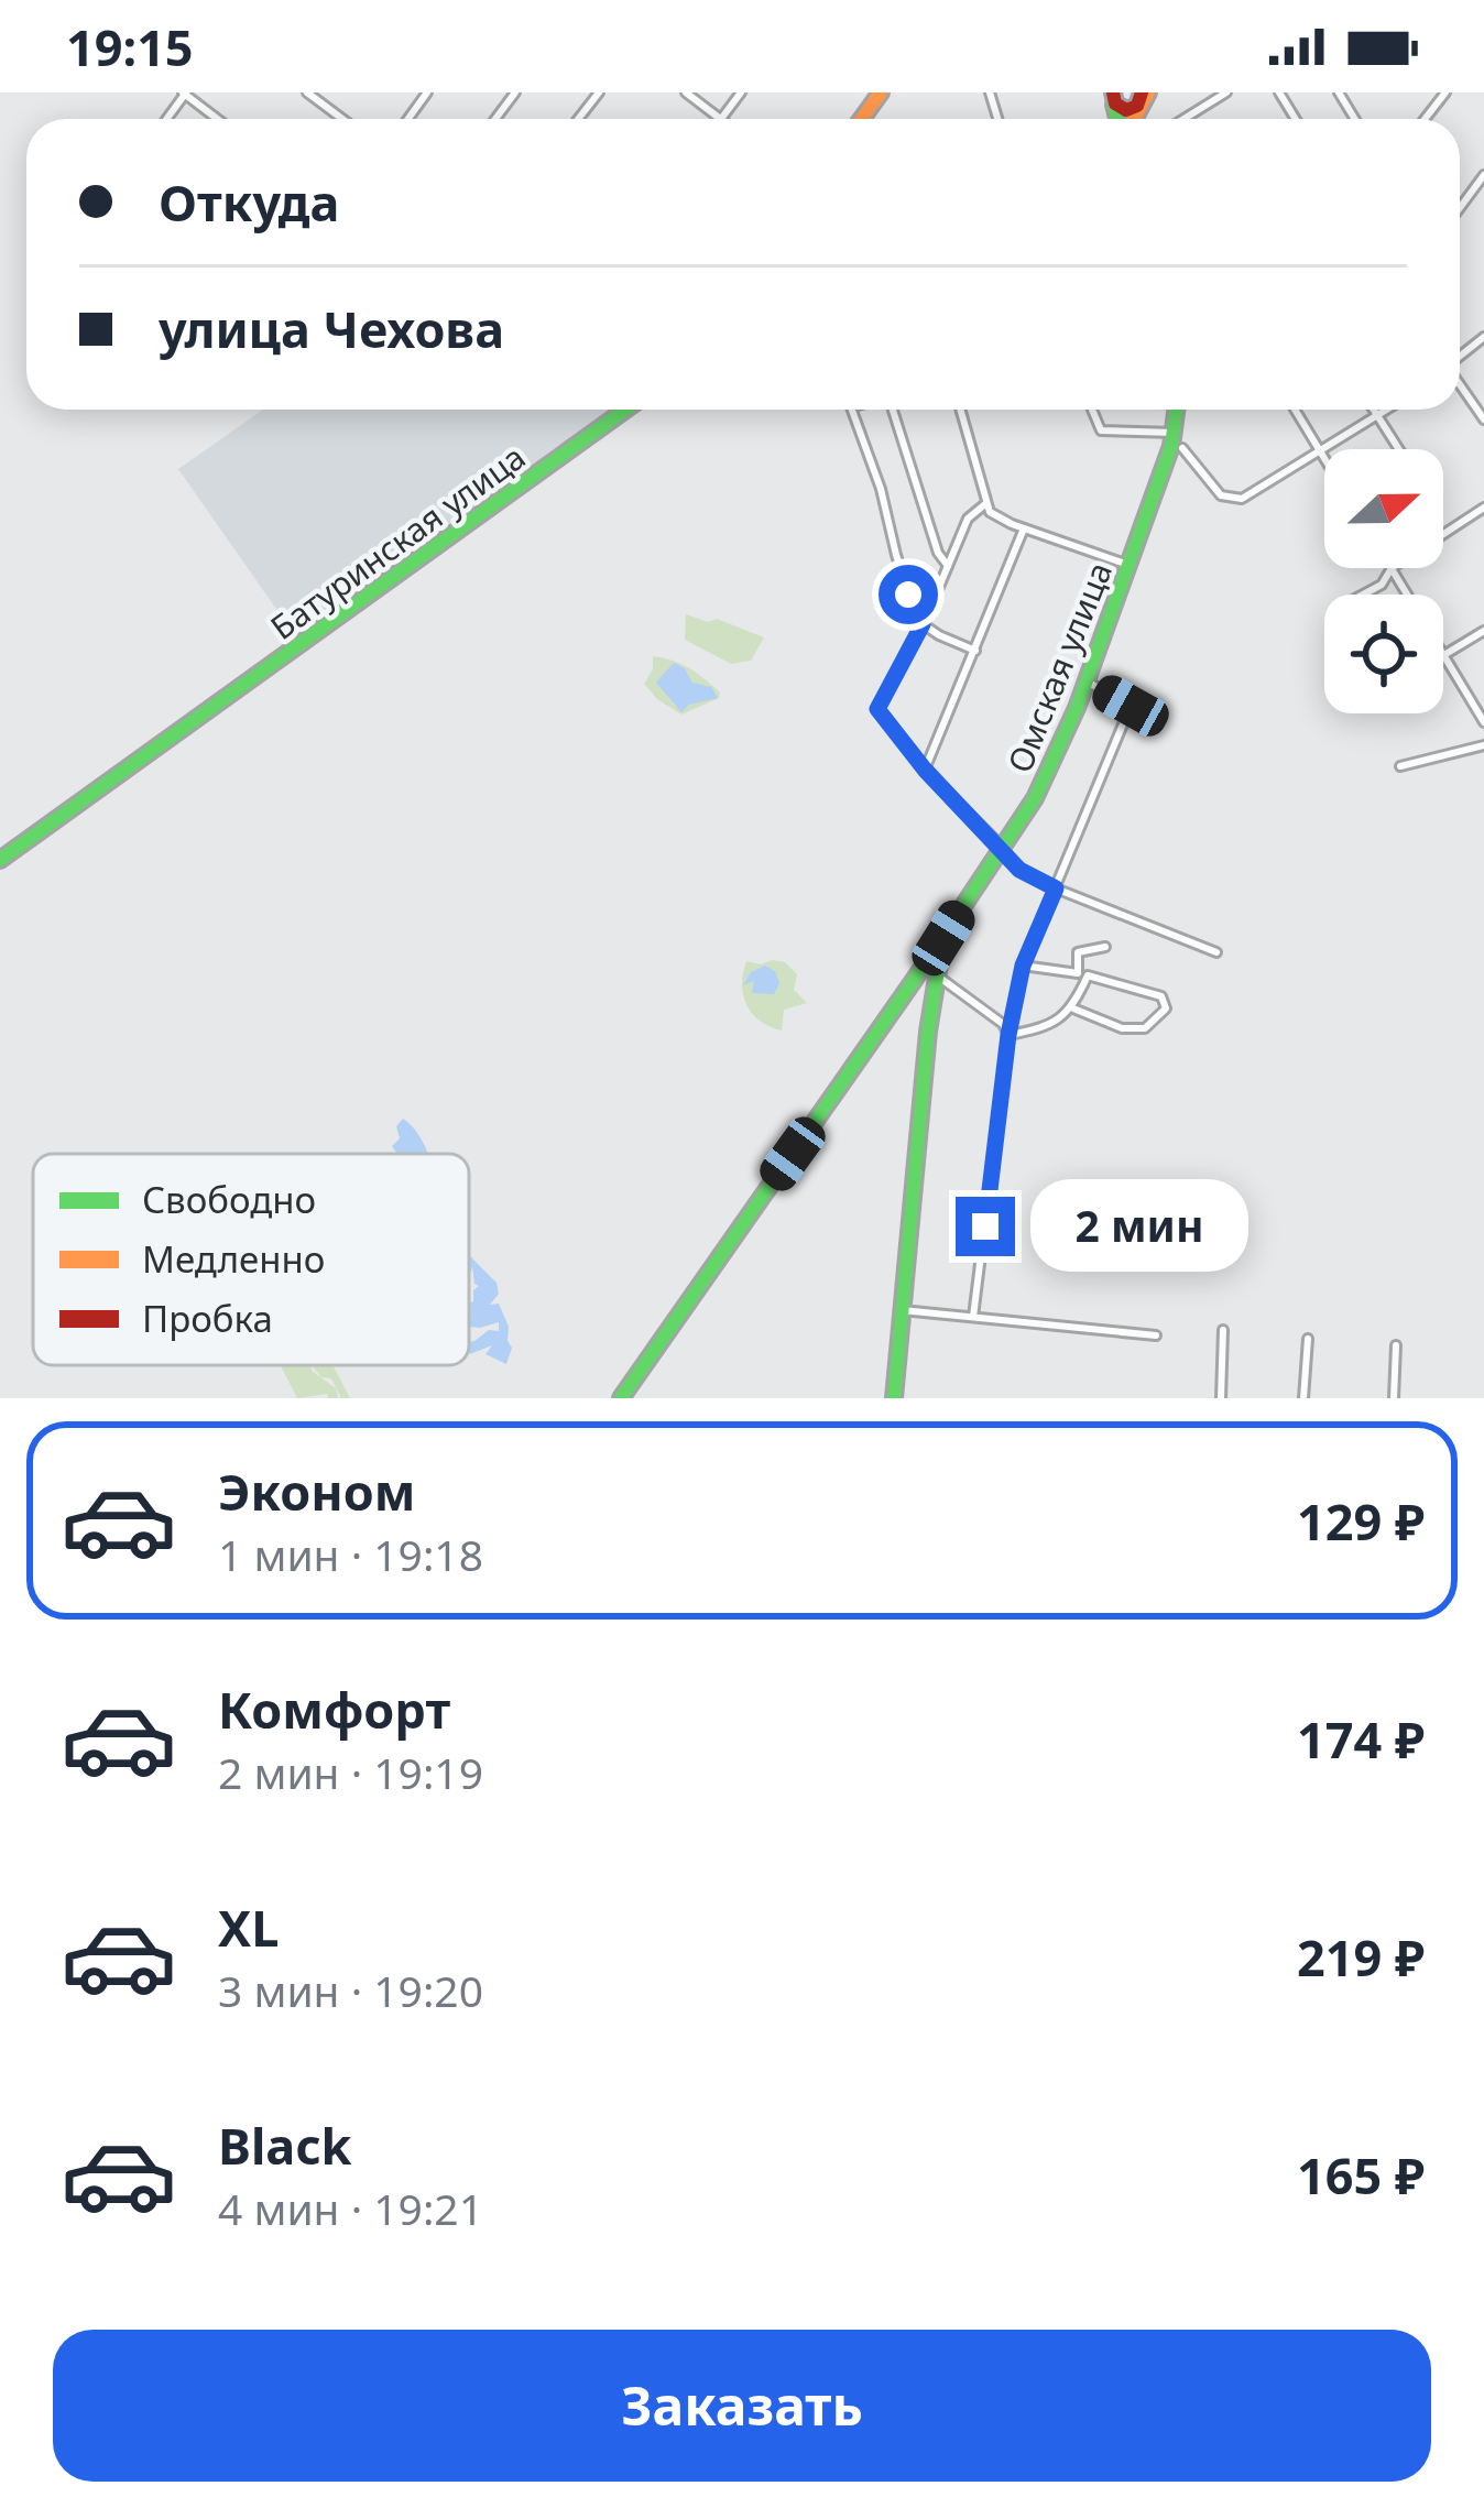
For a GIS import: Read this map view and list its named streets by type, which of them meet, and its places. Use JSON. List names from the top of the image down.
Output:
{
  "streets": {
    "street": ["Батуринская улица", "Омская улица"]
  },
  "legend": ["Свободно", "Медленно", "Пробка"],
  "north": "right",
  "page": {
    "status": "19:15",
    "banner": ["Откуда", "улица Чехова"],
    "bubble": "2 мин",
    "list": [
      {
        "name": "Эконом",
        "note": "1 мин · 19:18",
        "value": "129 ₽"
      },
      {
        "name": "Комфорт",
        "note": "2 мин · 19:19",
        "value": "174 ₽"
      },
      {
        "name": "XL",
        "note": "3 мин · 19:20",
        "value": "219 ₽"
      },
      {
        "name": "Black",
        "note": "4 мин · 19:21",
        "value": "165 ₽"
      }
    ],
    "buttons": "Заказать"
  }
}
